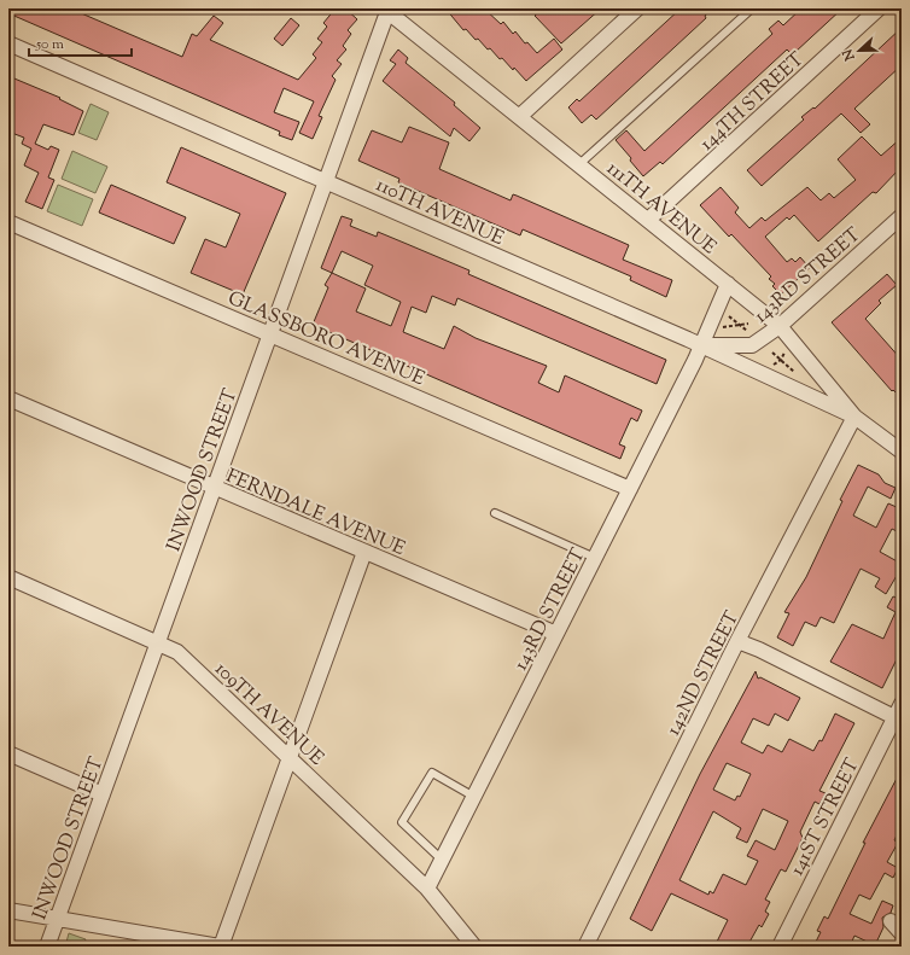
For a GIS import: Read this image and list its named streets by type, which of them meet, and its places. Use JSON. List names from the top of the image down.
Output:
{
  "streets": {
    "street": [
      "144TH STREET",
      "111TH AVENUE",
      "110TH AVENUE",
      "143RD STREET",
      "GLASSBORO AVENUE",
      "INWOOD STREET",
      "FERNDALE AVENUE",
      "142ND STREET",
      "109TH AVENUE",
      "141ST STREET"
    ]
  },
  "crossings": [
    ["144TH STREET", "111TH AVENUE"],
    ["111TH AVENUE", "110TH AVENUE"],
    ["111TH AVENUE", "143RD STREET"],
    ["111TH AVENUE", "INWOOD STREET"],
    ["111TH AVENUE", "142ND STREET"],
    ["110TH AVENUE", "143RD STREET"],
    ["110TH AVENUE", "INWOOD STREET"],
    ["110TH AVENUE", "142ND STREET"],
    ["143RD STREET", "GLASSBORO AVENUE"],
    ["143RD STREET", "FERNDALE AVENUE"],
    ["143RD STREET", "109TH AVENUE"],
    ["GLASSBORO AVENUE", "INWOOD STREET"],
    ["INWOOD STREET", "FERNDALE AVENUE"],
    ["INWOOD STREET", "109TH AVENUE"]
  ],
  "scale_bar": "50 m",
  "north": "left"
}
